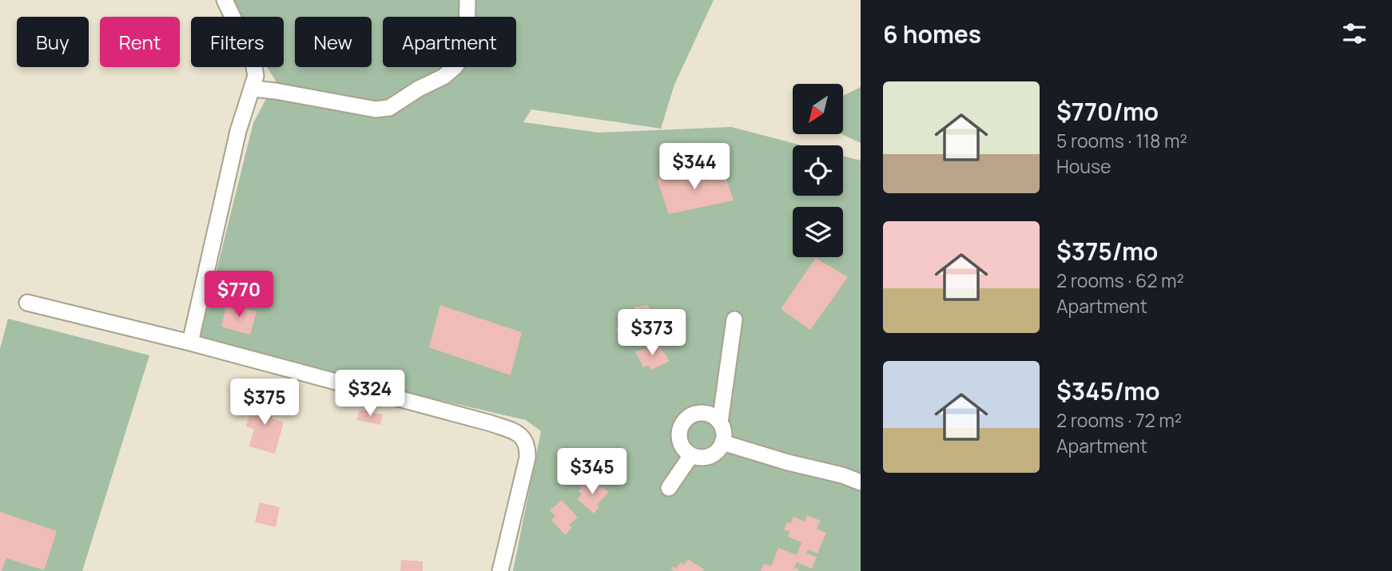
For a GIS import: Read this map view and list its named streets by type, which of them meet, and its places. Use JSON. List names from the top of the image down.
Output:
{
  "north": "bottom left",
  "page": {
    "heading": "6 homes",
    "chip": [
      "Buy",
      "Rent",
      "Filters",
      "New",
      "Apartment"
    ],
    "list": [
      {
        "name": "$770/mo",
        "note": "5 rooms · 118 m² · House"
      },
      {
        "name": "$375/mo",
        "note": "2 rooms · 62 m² · Apartment"
      },
      {
        "name": "$345/mo",
        "note": "2 rooms · 72 m² · Apartment"
      }
    ],
    "price": [
      "$344",
      "$770",
      "$373",
      "$324",
      "$375",
      "$345"
    ]
  }
}
